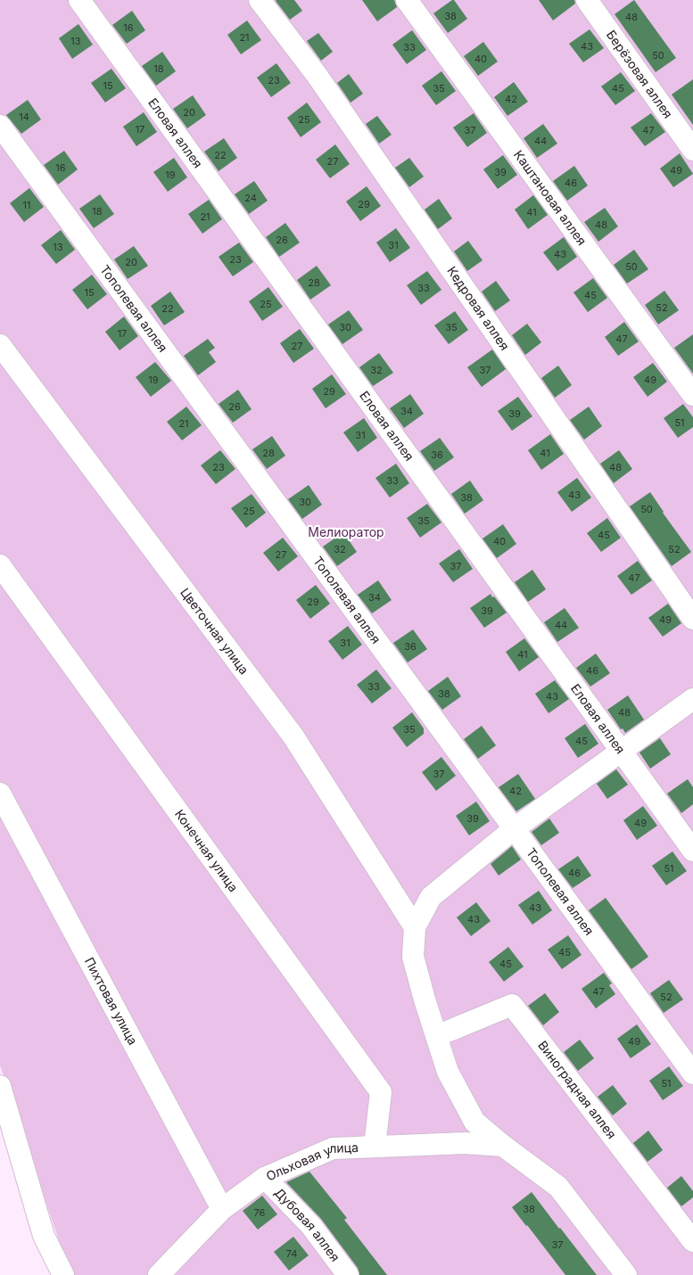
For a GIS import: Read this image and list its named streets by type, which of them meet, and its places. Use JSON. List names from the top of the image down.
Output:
{
  "streets": {
    "street": [
      "Берёзовая аллея",
      "Еловая аллея",
      "Каштановая аллея",
      "Тополевая аллея",
      "Кедровая аллея",
      "Цветочная улица",
      "Конечная улица",
      "Пихтовая улица",
      "Виноградная аллея",
      "Ольховая улица",
      "Дубовая аллея"
    ]
  },
  "crossings": [
    ["Конечная улица", "Ольховая улица"],
    ["Пихтовая улица", "Ольховая улица"],
    ["Ольховая улица", "Дубовая аллея"]
  ],
  "parks": ["Мелиоратор"],
  "house_numbers": [
    "38",
    "48",
    "16",
    "21",
    "13",
    "43",
    "33",
    "50",
    "40",
    "18",
    "23",
    "15",
    "35",
    "45",
    "42",
    "20",
    "14",
    "25",
    "17",
    "37",
    "47",
    "44",
    "22",
    "27",
    "16",
    "49",
    "39",
    "19",
    "46",
    "24",
    "29",
    "11",
    "18",
    "41",
    "21",
    "48",
    "26",
    "31",
    "13",
    "43",
    "23",
    "20",
    "50",
    "28",
    "33",
    "15",
    "45",
    "25",
    "52",
    "22",
    "30",
    "35",
    "17",
    "47",
    "27",
    "32",
    "37",
    "19",
    "49",
    "29",
    "26",
    "34",
    "39",
    "51",
    "21",
    "31",
    "28",
    "41",
    "36",
    "23",
    "48",
    "33",
    "43",
    "38",
    "30",
    "50",
    "25",
    "35",
    "45",
    "40",
    "32",
    "52",
    "27",
    "37",
    "47",
    "34",
    "29",
    "39",
    "49",
    "44",
    "31",
    "36",
    "41",
    "46",
    "33",
    "38",
    "43",
    "48",
    "35",
    "45",
    "37",
    "42",
    "39",
    "49",
    "51",
    "46",
    "43",
    "43",
    "45",
    "45",
    "47",
    "52",
    "49",
    "51",
    "38",
    "76",
    "37",
    "74"
  ]
}
